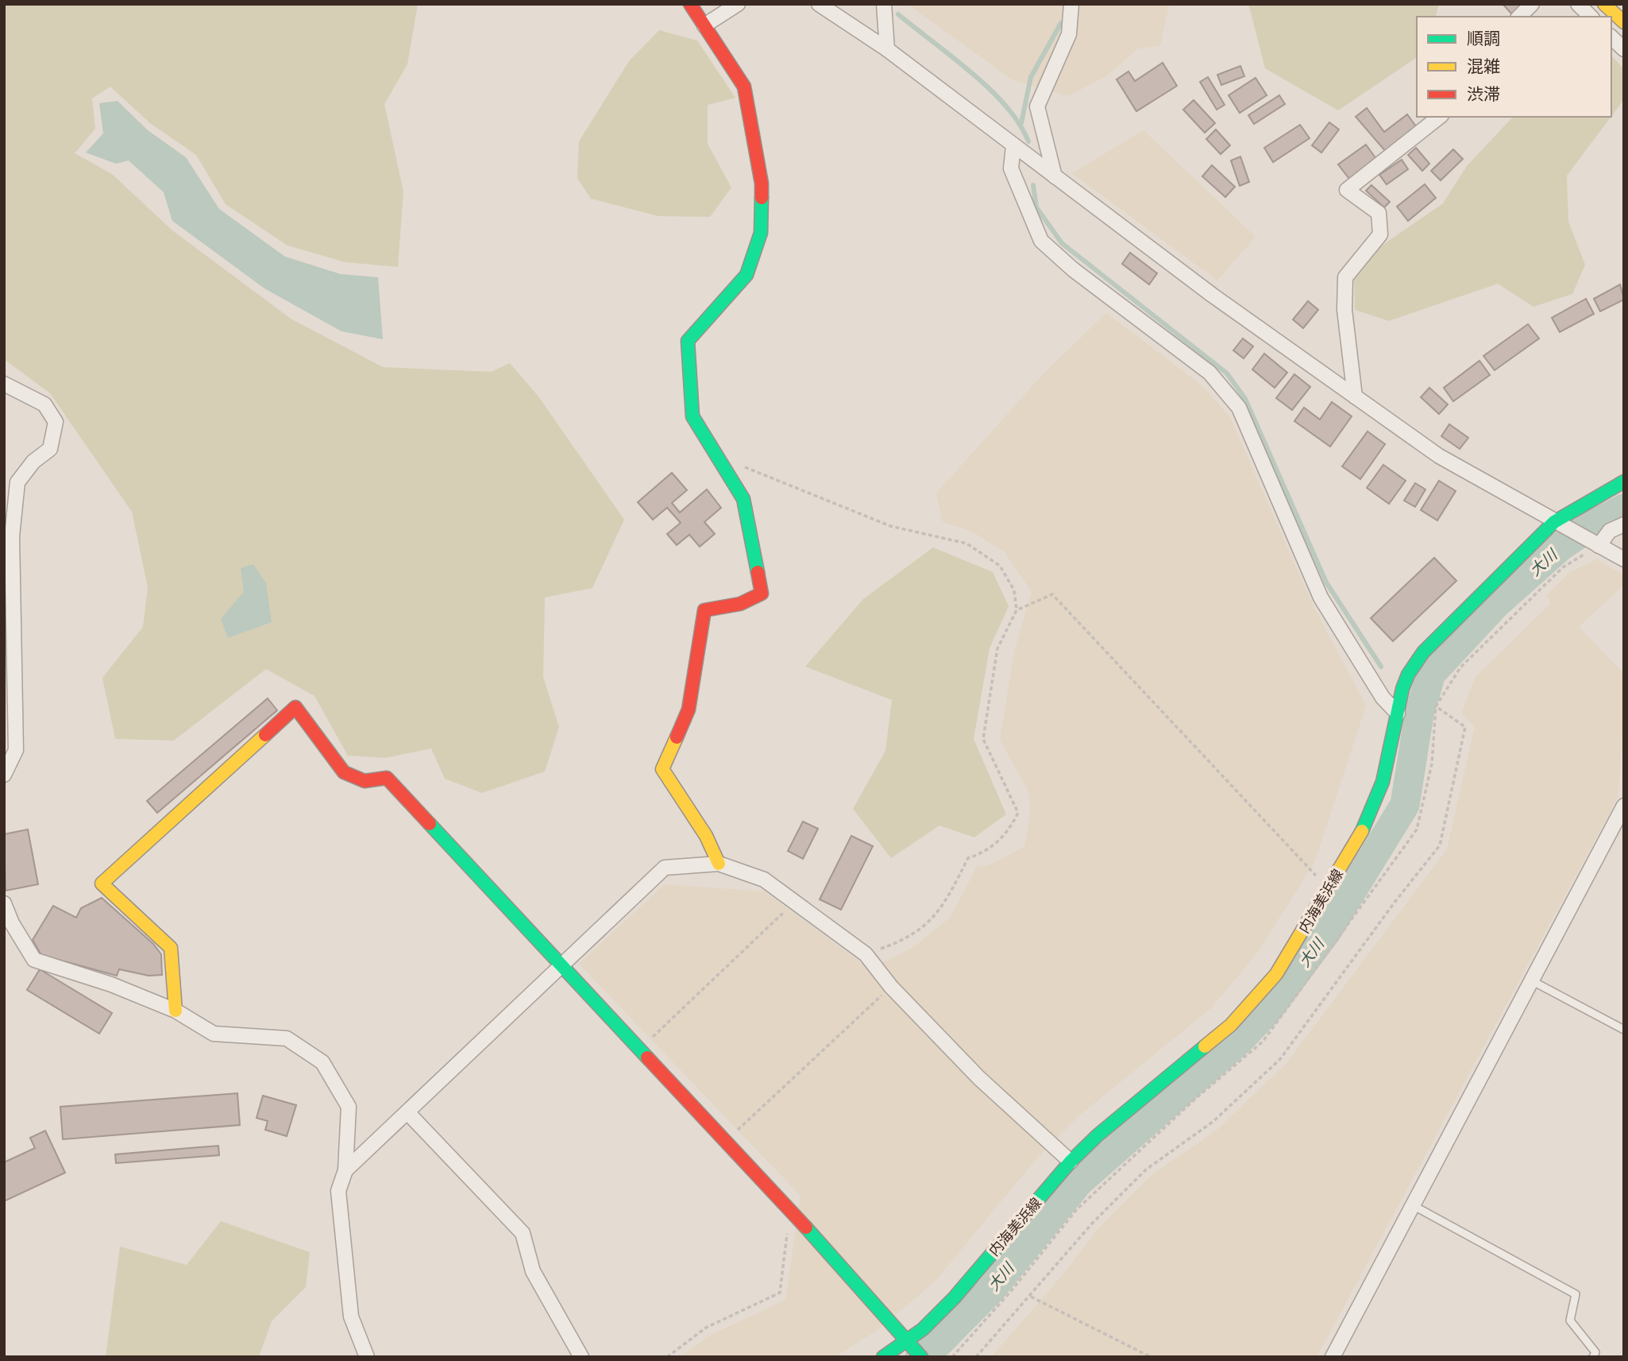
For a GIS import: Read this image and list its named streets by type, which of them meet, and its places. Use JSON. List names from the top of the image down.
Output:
{
  "streets": {
    "main road": ["内海美浜線"]
  },
  "water": ["大川"],
  "legend": ["順調", "混雑", "渋滞"]
}
